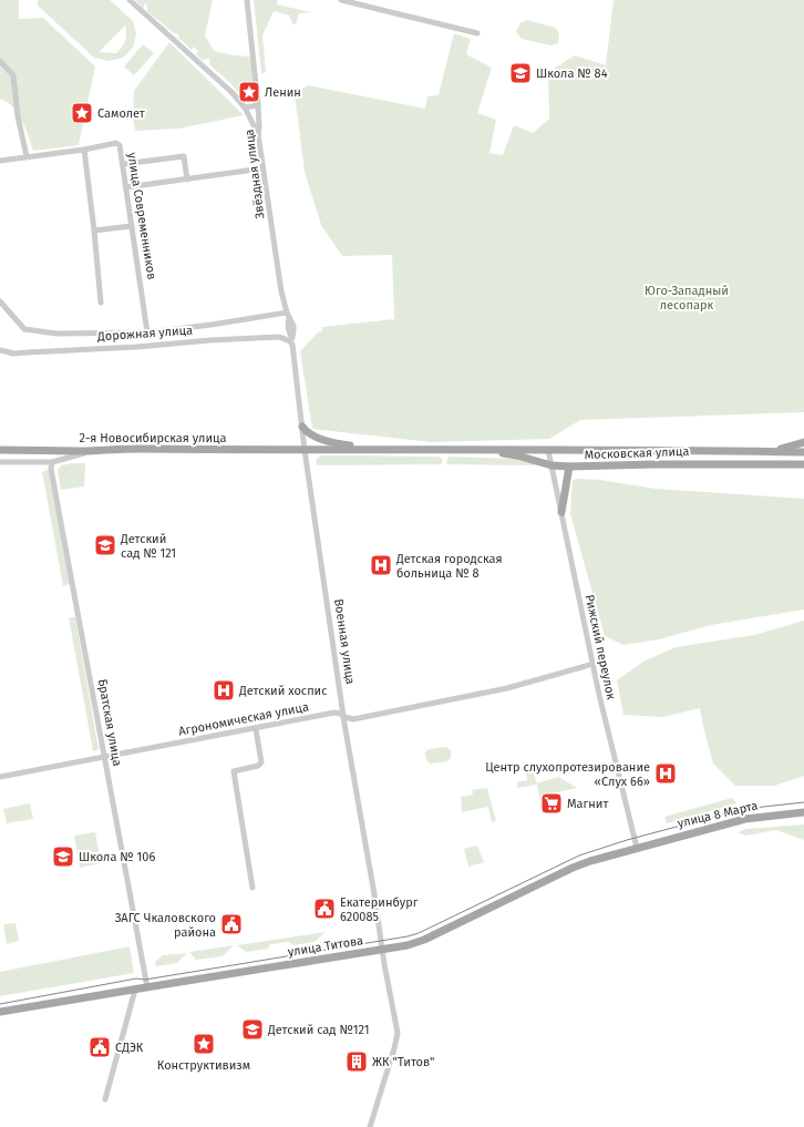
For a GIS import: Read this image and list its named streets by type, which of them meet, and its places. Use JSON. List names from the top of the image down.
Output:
{
  "streets": {
    "main road": [
      "2-я Новосибирская улица",
      "Московская улица",
      "улица 8 Марта",
      "улица Титова"
    ],
    "street": [
      "Звёздная улица",
      "улица Современников",
      "Дорожная улица",
      "Военная улица",
      "Рижский переулок",
      "Агрономическая улица",
      "Братская улица"
    ]
  },
  "crossings": [
    ["Звёздная улица", "Военная улица"],
    ["Дорожная улица", "Военная улица"],
    ["2-я Новосибирская улица", "Московская улица"],
    ["2-я Новосибирская улица", "Военная улица"],
    ["2-я Новосибирская улица", "Братская улица"],
    ["Московская улица", "Военная улица"],
    ["Московская улица", "Рижский переулок"],
    ["Военная улица", "Агрономическая улица"],
    ["Военная улица", "улица Титова"],
    ["Рижский переулок", "Агрономическая улица"],
    ["Рижский переулок", "улица 8 Марта"],
    ["Рижский переулок", "улица Титова"],
    ["Агрономическая улица", "Братская улица"],
    ["Братская улица", "улица Титова"],
    ["улица 8 Марта", "улица Титова"]
  ],
  "parks": ["Юго-Западный лесопарк"],
  "places": {
    "school or university": [
      "Школа № 84",
      "Детский сад № 121",
      "Школа № 106",
      "Детский сад №121"
    ],
    "place": ["Ленин", "Самолет", "Конструктивизм"],
    "hospital": ["Детская городская больница № 8", "Детский хоспис", "Центр слухопротезирование «Слух 66»"],
    "supermarket": ["Магнит"],
    "public building": ["Екатеринбург 620085", "ЗАГС Чкаловского района", "СДЭК"],
    "building": ["ЖК \"Титов\""]
  }
}
